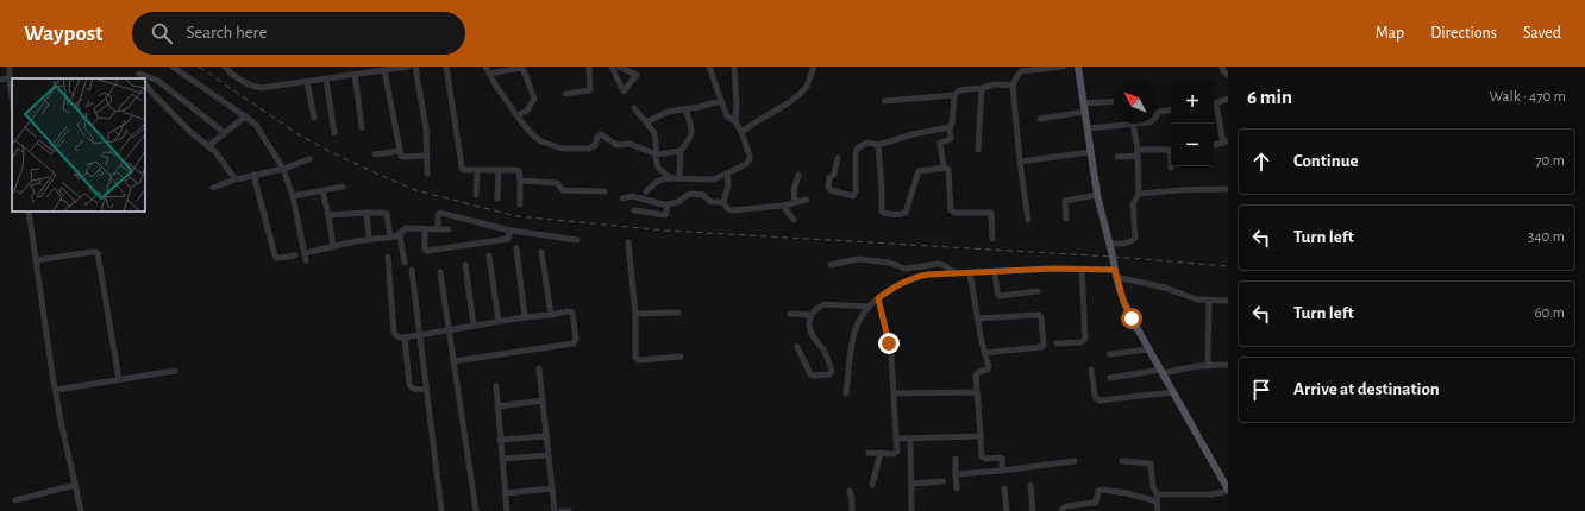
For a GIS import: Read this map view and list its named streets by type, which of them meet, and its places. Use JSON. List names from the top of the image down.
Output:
{
  "north": "top left",
  "page": {
    "header": "Waypost",
    "search": "Search here",
    "nav": ["Map", "Directions", "Saved"],
    "heading": ["6 min", "Walk · 470 m"],
    "map_buttons": ["+", "−"],
    "list": [
      ["Continue", "70 m"],
      ["Turn left", "340 m"],
      ["Turn left", "60 m"],
      "Arrive at destination"
    ]
  }
}
